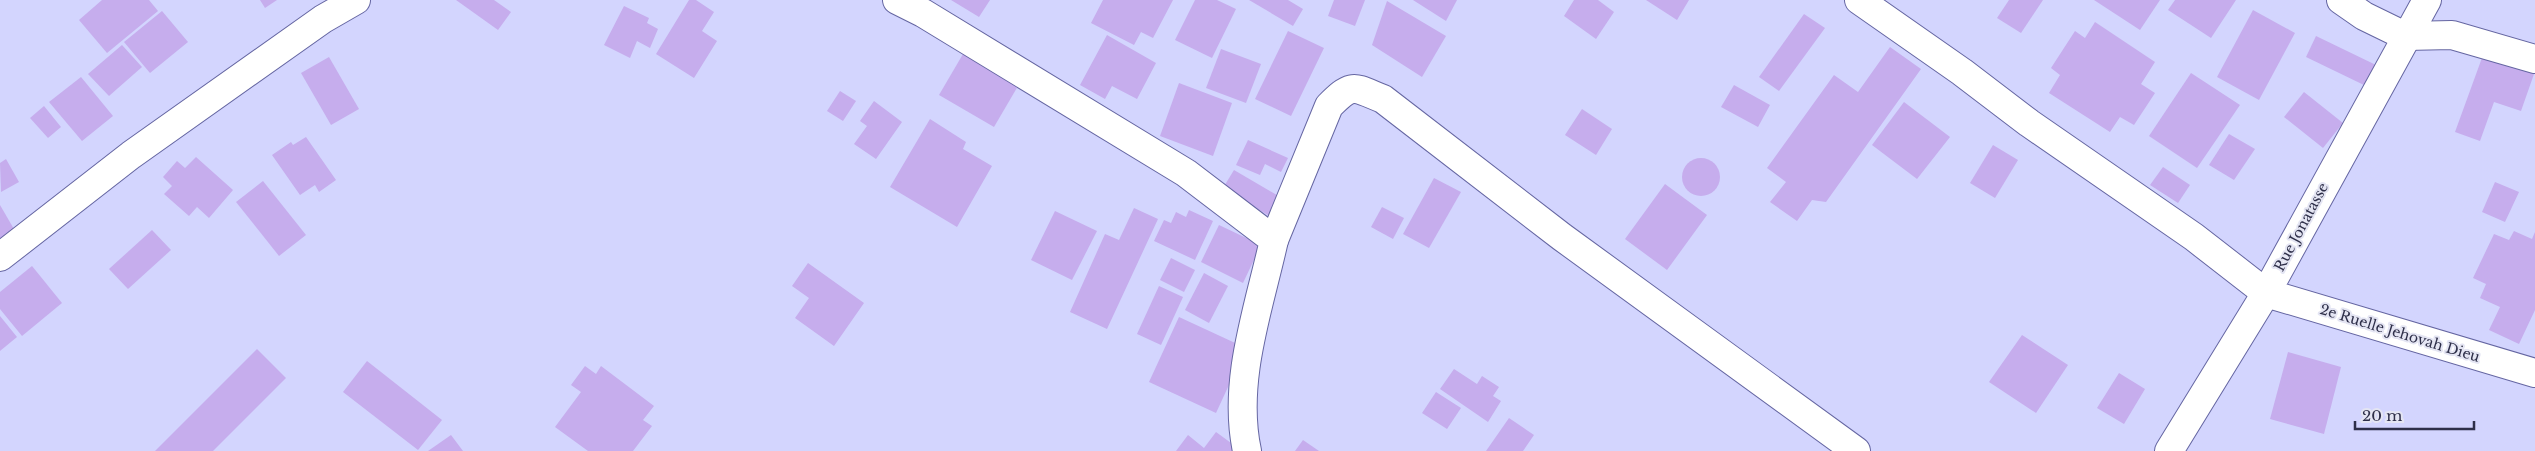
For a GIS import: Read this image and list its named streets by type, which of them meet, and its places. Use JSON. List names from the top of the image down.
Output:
{
  "streets": {
    "street": ["Rue Jonatasse", "2e Ruelle Jehovah Dieu"]
  },
  "crossings": [
    ["Rue Jonatasse", "2e Ruelle Jehovah Dieu"]
  ],
  "scale_bar": "20 m"
}
